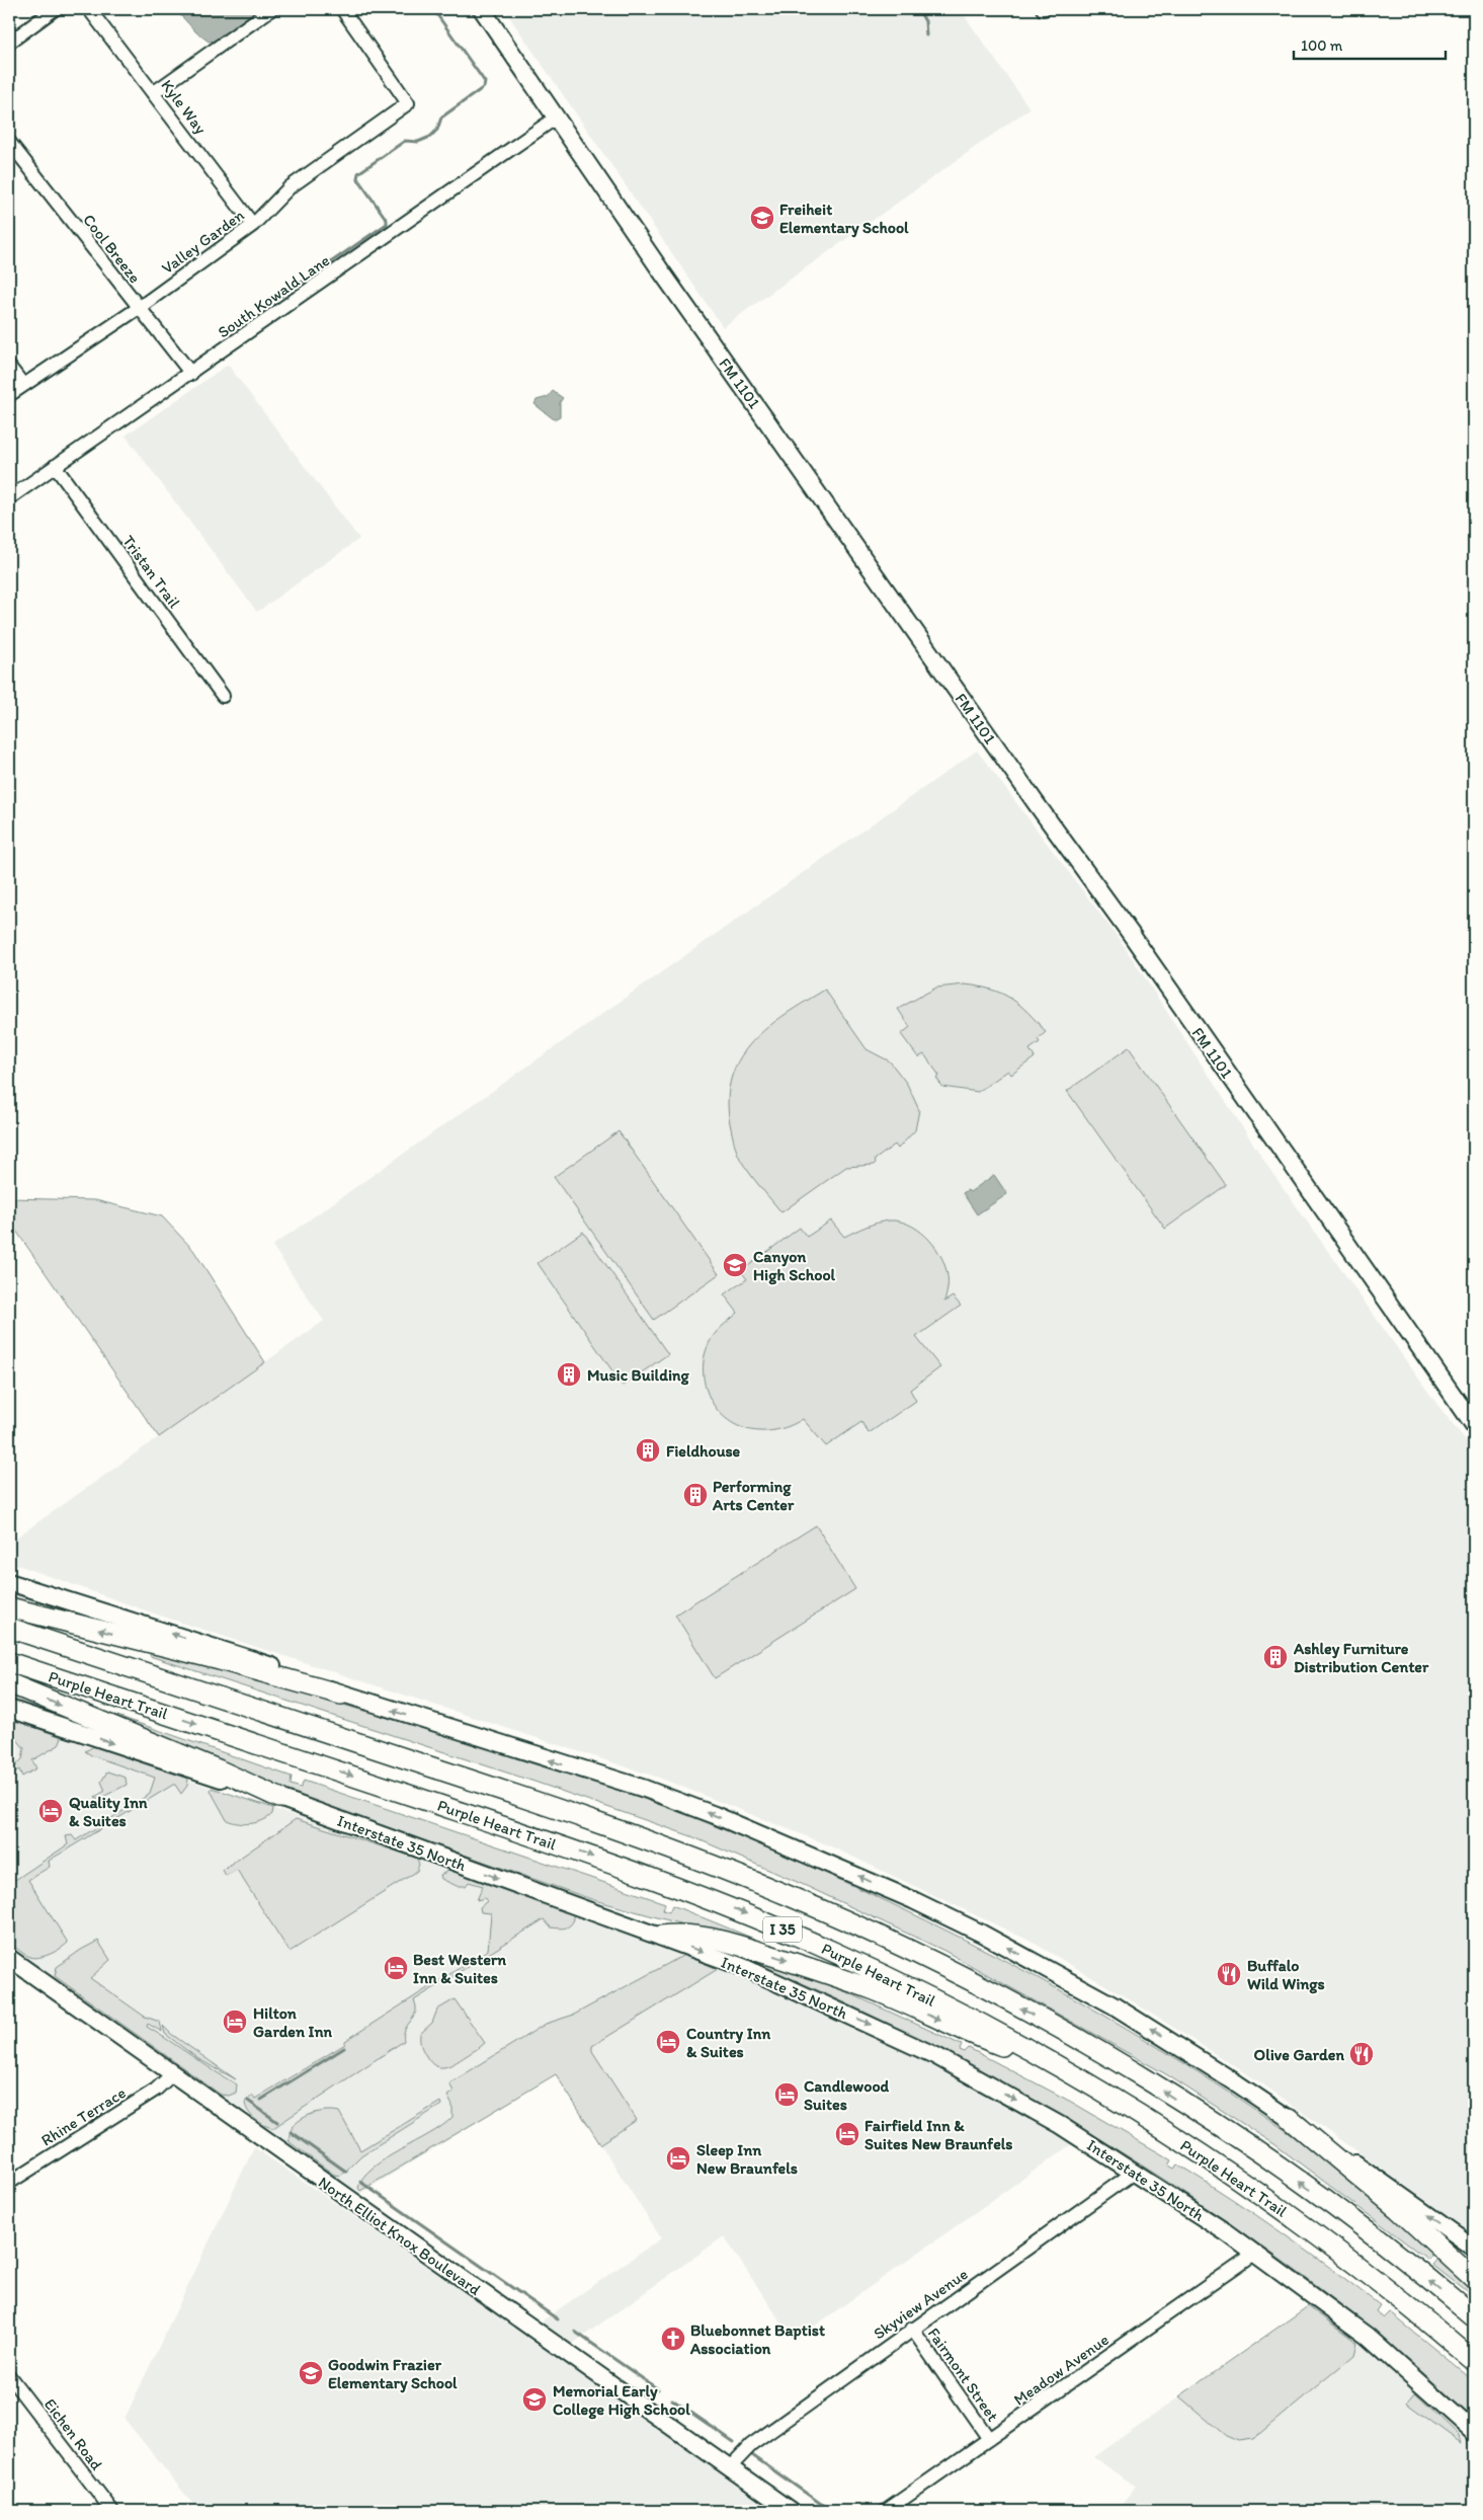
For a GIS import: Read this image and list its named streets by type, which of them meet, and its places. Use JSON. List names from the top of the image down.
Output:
{
  "streets": {
    "highway": ["Purple Heart Trail", "I 35"],
    "main road": ["FM 1101", "Interstate 35 North", "North Elliot Knox Boulevard"],
    "street": [
      "Kyle Way",
      "Valley Garden",
      "Cool Breeze",
      "South Kowald Lane",
      "Tristan Trail",
      "Rhine Terrace",
      "Skyview Avenue",
      "Meadow Avenue",
      "Fairmont Street",
      "Eichen Road"
    ]
  },
  "crossings": [
    ["Kyle Way", "Valley Garden"],
    ["Valley Garden", "Cool Breeze"],
    ["Cool Breeze", "South Kowald Lane"],
    ["South Kowald Lane", "FM 1101"],
    ["South Kowald Lane", "Tristan Trail"],
    ["Interstate 35 North", "Skyview Avenue"],
    ["Interstate 35 North", "Meadow Avenue"],
    ["Rhine Terrace", "North Elliot Knox Boulevard"],
    ["North Elliot Knox Boulevard", "Skyview Avenue"],
    ["Skyview Avenue", "Fairmont Street"],
    ["Meadow Avenue", "Fairmont Street"]
  ],
  "places": {
    "school or university": [
      "Freiheit Elementary School",
      "Canyon High School",
      "Goodwin Frazier Elementary School",
      "Memorial Early College High School"
    ],
    "building": [
      "Music Building",
      "Fieldhouse",
      "Performing Arts Center",
      "Ashley Furniture Distribution Center"
    ],
    "hotel": [
      "Quality Inn & Suites",
      "Best Western Inn & Suites",
      "Hilton Garden Inn",
      "Country Inn & Suites",
      "Candlewood Suites",
      "Fairfield Inn & Suites New Braunfels",
      "Sleep Inn New Braunfels"
    ],
    "restaurant": ["Buffalo Wild Wings", "Olive Garden"],
    "church": ["Bluebonnet Baptist Association"]
  },
  "scale_bar": "100 m"
}
